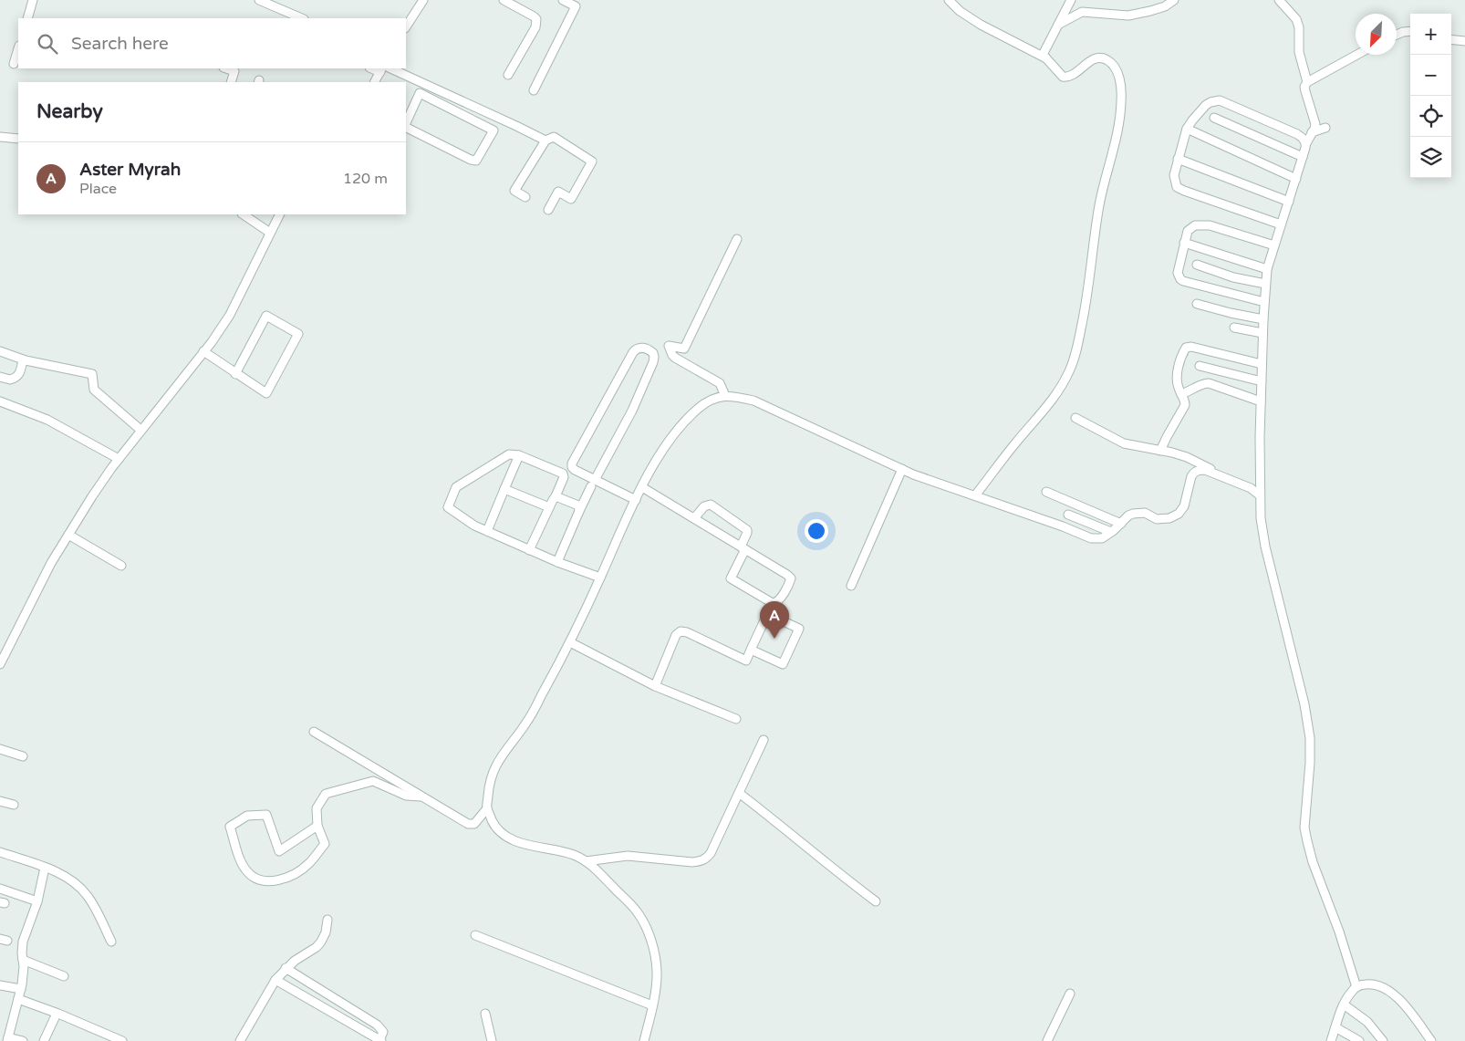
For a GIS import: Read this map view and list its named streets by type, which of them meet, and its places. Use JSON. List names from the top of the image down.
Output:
{
  "north": "bottom left",
  "page": {
    "map_buttons": ["+", "−"],
    "search": "Search here",
    "heading": "Nearby",
    "list": [
      {
        "mark": "A",
        "name": "Aster Myrah",
        "note": "Place",
        "value": "120 m"
      }
    ],
    "pins": "A"
  }
}
